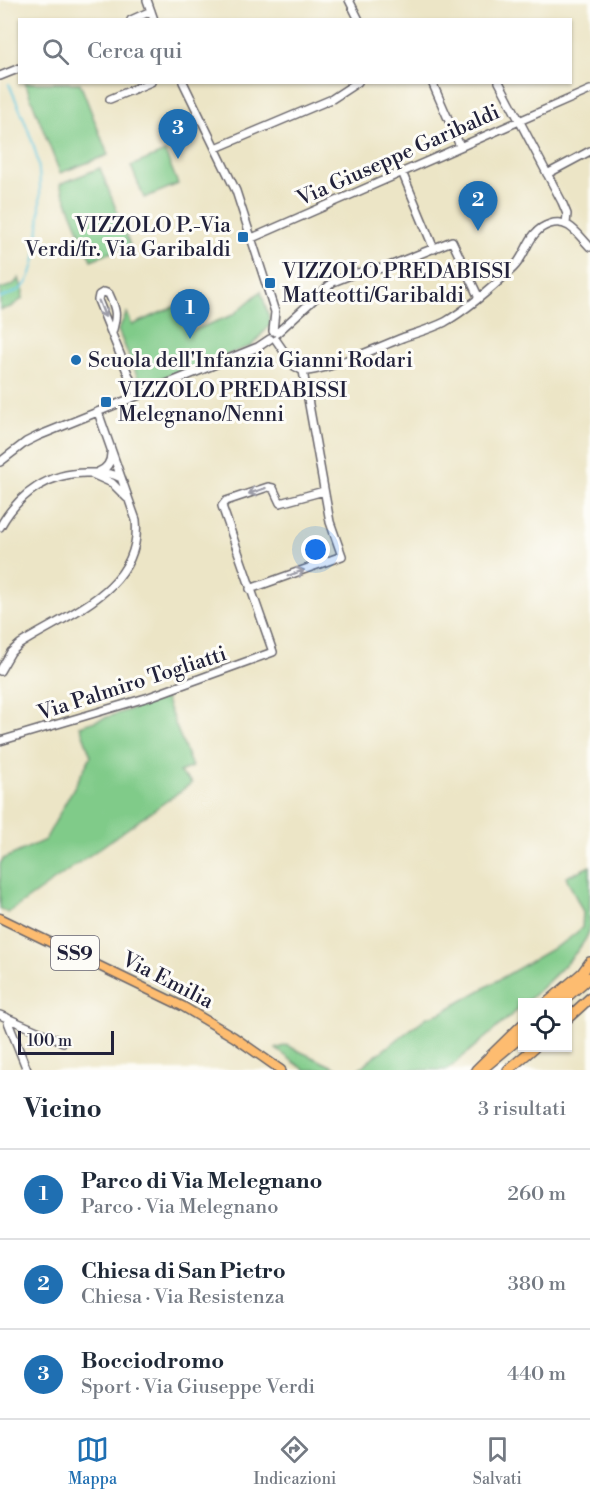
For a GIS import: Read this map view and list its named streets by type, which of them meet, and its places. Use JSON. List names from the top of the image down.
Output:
{
  "streets": {
    "main road": ["SS9", "Via Emilia"],
    "street": ["Via Giuseppe Garibaldi", "Via Palmiro Togliatti"]
  },
  "places": {
    "transit": ["VIZZOLO P.-Via Verdi/fr. Via Garibaldi", "VIZZOLO PREDABISSI Matteotti/Garibaldi", "VIZZOLO PREDABISSI Melegnano/Nenni"],
    "other": ["Scuola dell'Infanzia Gianni Rodari"]
  },
  "scale_bar": "100 m",
  "page": {
    "search": "Cerca qui",
    "pins": ["3", "2", "1"],
    "scale": "100 m",
    "heading": ["Vicino", "3 risultati"],
    "list": [
      {
        "mark": "1",
        "name": "Parco di Via Melegnano",
        "note": "Parco · Via Melegnano",
        "value": "260 m"
      },
      {
        "mark": "2",
        "name": "Chiesa di San Pietro",
        "note": "Chiesa · Via Resistenza",
        "value": "380 m"
      },
      {
        "mark": "3",
        "name": "Bocciodromo",
        "note": "Sport · Via Giuseppe Verdi",
        "value": "440 m"
      }
    ],
    "nav": ["Mappa", "Indicazioni", "Salvati"]
  }
}
